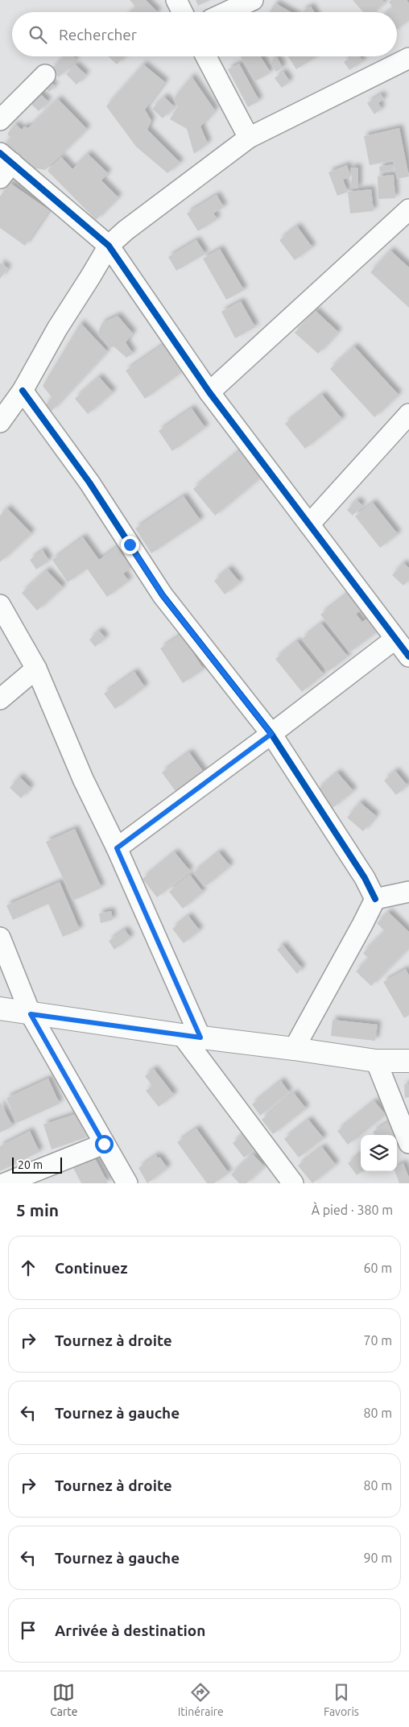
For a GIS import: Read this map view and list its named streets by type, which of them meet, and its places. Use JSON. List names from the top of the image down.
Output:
{
  "scale_bar": "20 m",
  "page": {
    "search": "Rechercher",
    "scale": "20 m",
    "heading": ["5 min", "À pied · 380 m"],
    "list": [
      ["Continuez", "60 m"],
      ["Tournez à droite", "70 m"],
      ["Tournez à gauche", "80 m"],
      ["Tournez à droite", "80 m"],
      ["Tournez à gauche", "90 m"],
      "Arrivée à destination"
    ],
    "nav": ["Carte", "Itinéraire", "Favoris"]
  }
}
